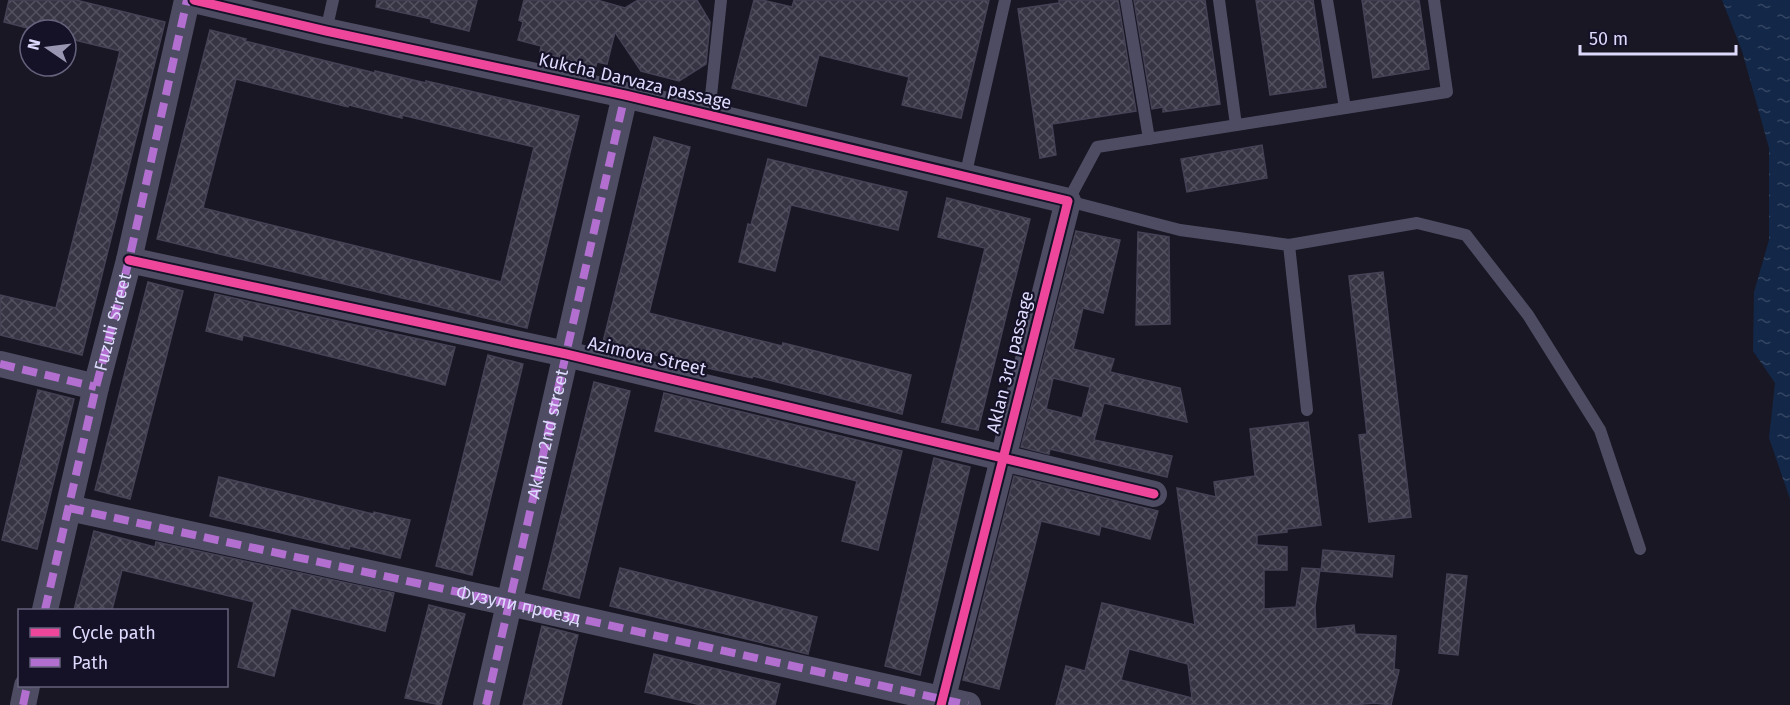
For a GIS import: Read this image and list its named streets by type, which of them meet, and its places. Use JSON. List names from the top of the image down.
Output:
{
  "streets": {
    "street": [
      "Kukcha Darvaza passage",
      "Fuzuli Street",
      "Azimova Street",
      "Аklаn 3rd passage",
      "Аklаn 2nd street",
      "Фузули проезд"
    ]
  },
  "crossings": [
    ["Kukcha Darvaza passage", "Аklаn 3rd passage"],
    ["Kukcha Darvaza passage", "Аklаn 2nd street"],
    ["Fuzuli Street", "Azimova Street"],
    ["Fuzuli Street", "Фузули проезд"],
    ["Azimova Street", "Аklаn 3rd passage"],
    ["Azimova Street", "Аklаn 2nd street"],
    ["Аklаn 3rd passage", "Фузули проезд"],
    ["Аklаn 2nd street", "Фузули проезд"]
  ],
  "legend": ["Cycle path", "Path"],
  "scale_bar": "50 m",
  "north": "left"
}
